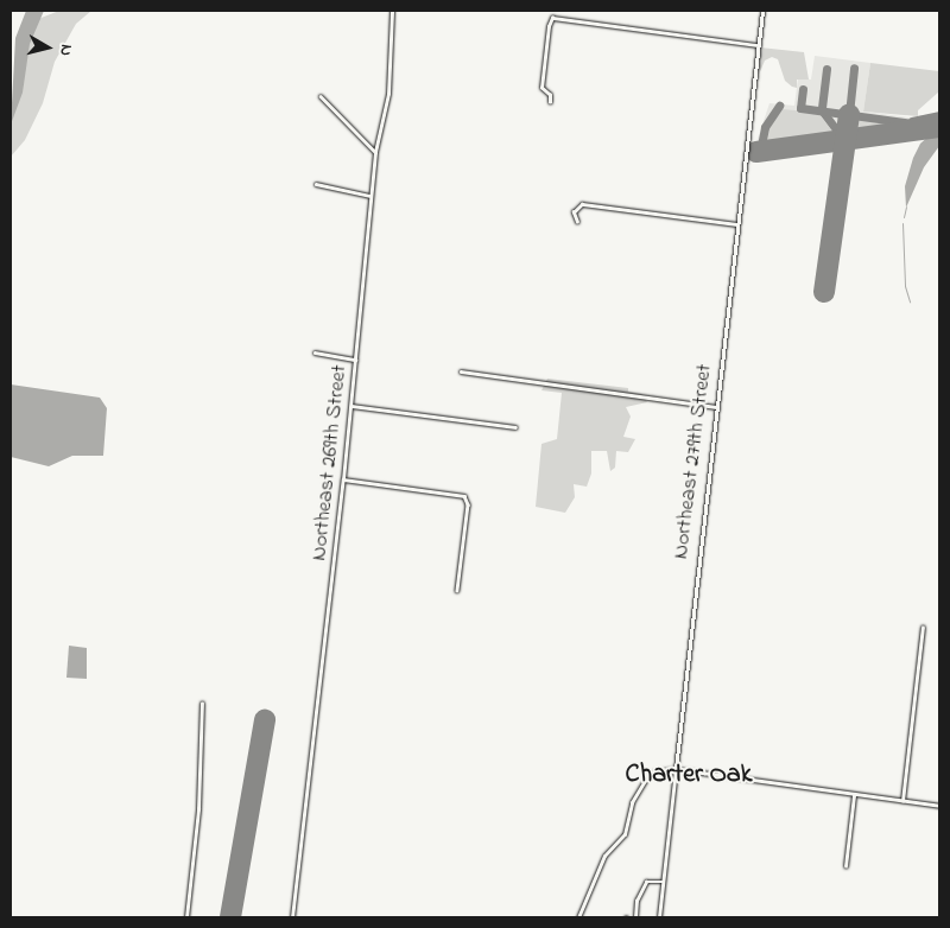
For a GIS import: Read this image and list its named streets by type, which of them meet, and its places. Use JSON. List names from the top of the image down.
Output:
{
  "streets": {
    "street": ["Northeast 279th Street", "Northeast 269th Street"]
  },
  "districts": ["Charter Oak"],
  "north": "right"
}
